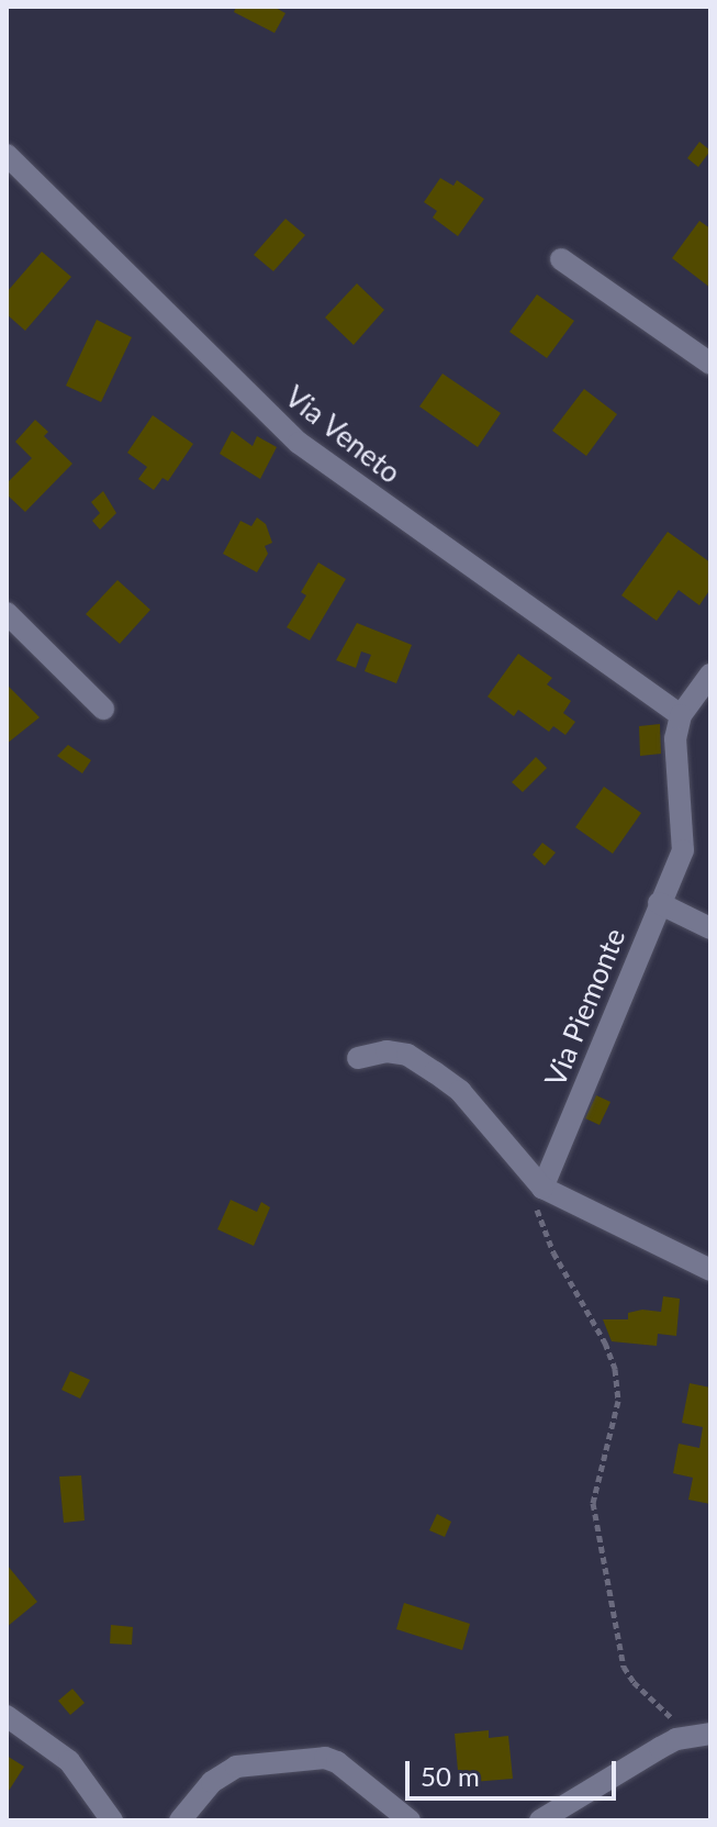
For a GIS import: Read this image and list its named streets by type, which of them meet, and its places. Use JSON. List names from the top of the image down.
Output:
{
  "streets": {
    "street": ["Via Veneto", "Via Piemonte"]
  },
  "crossings": [
    ["Via Veneto", "Via Piemonte"]
  ],
  "scale_bar": "50 m"
}
